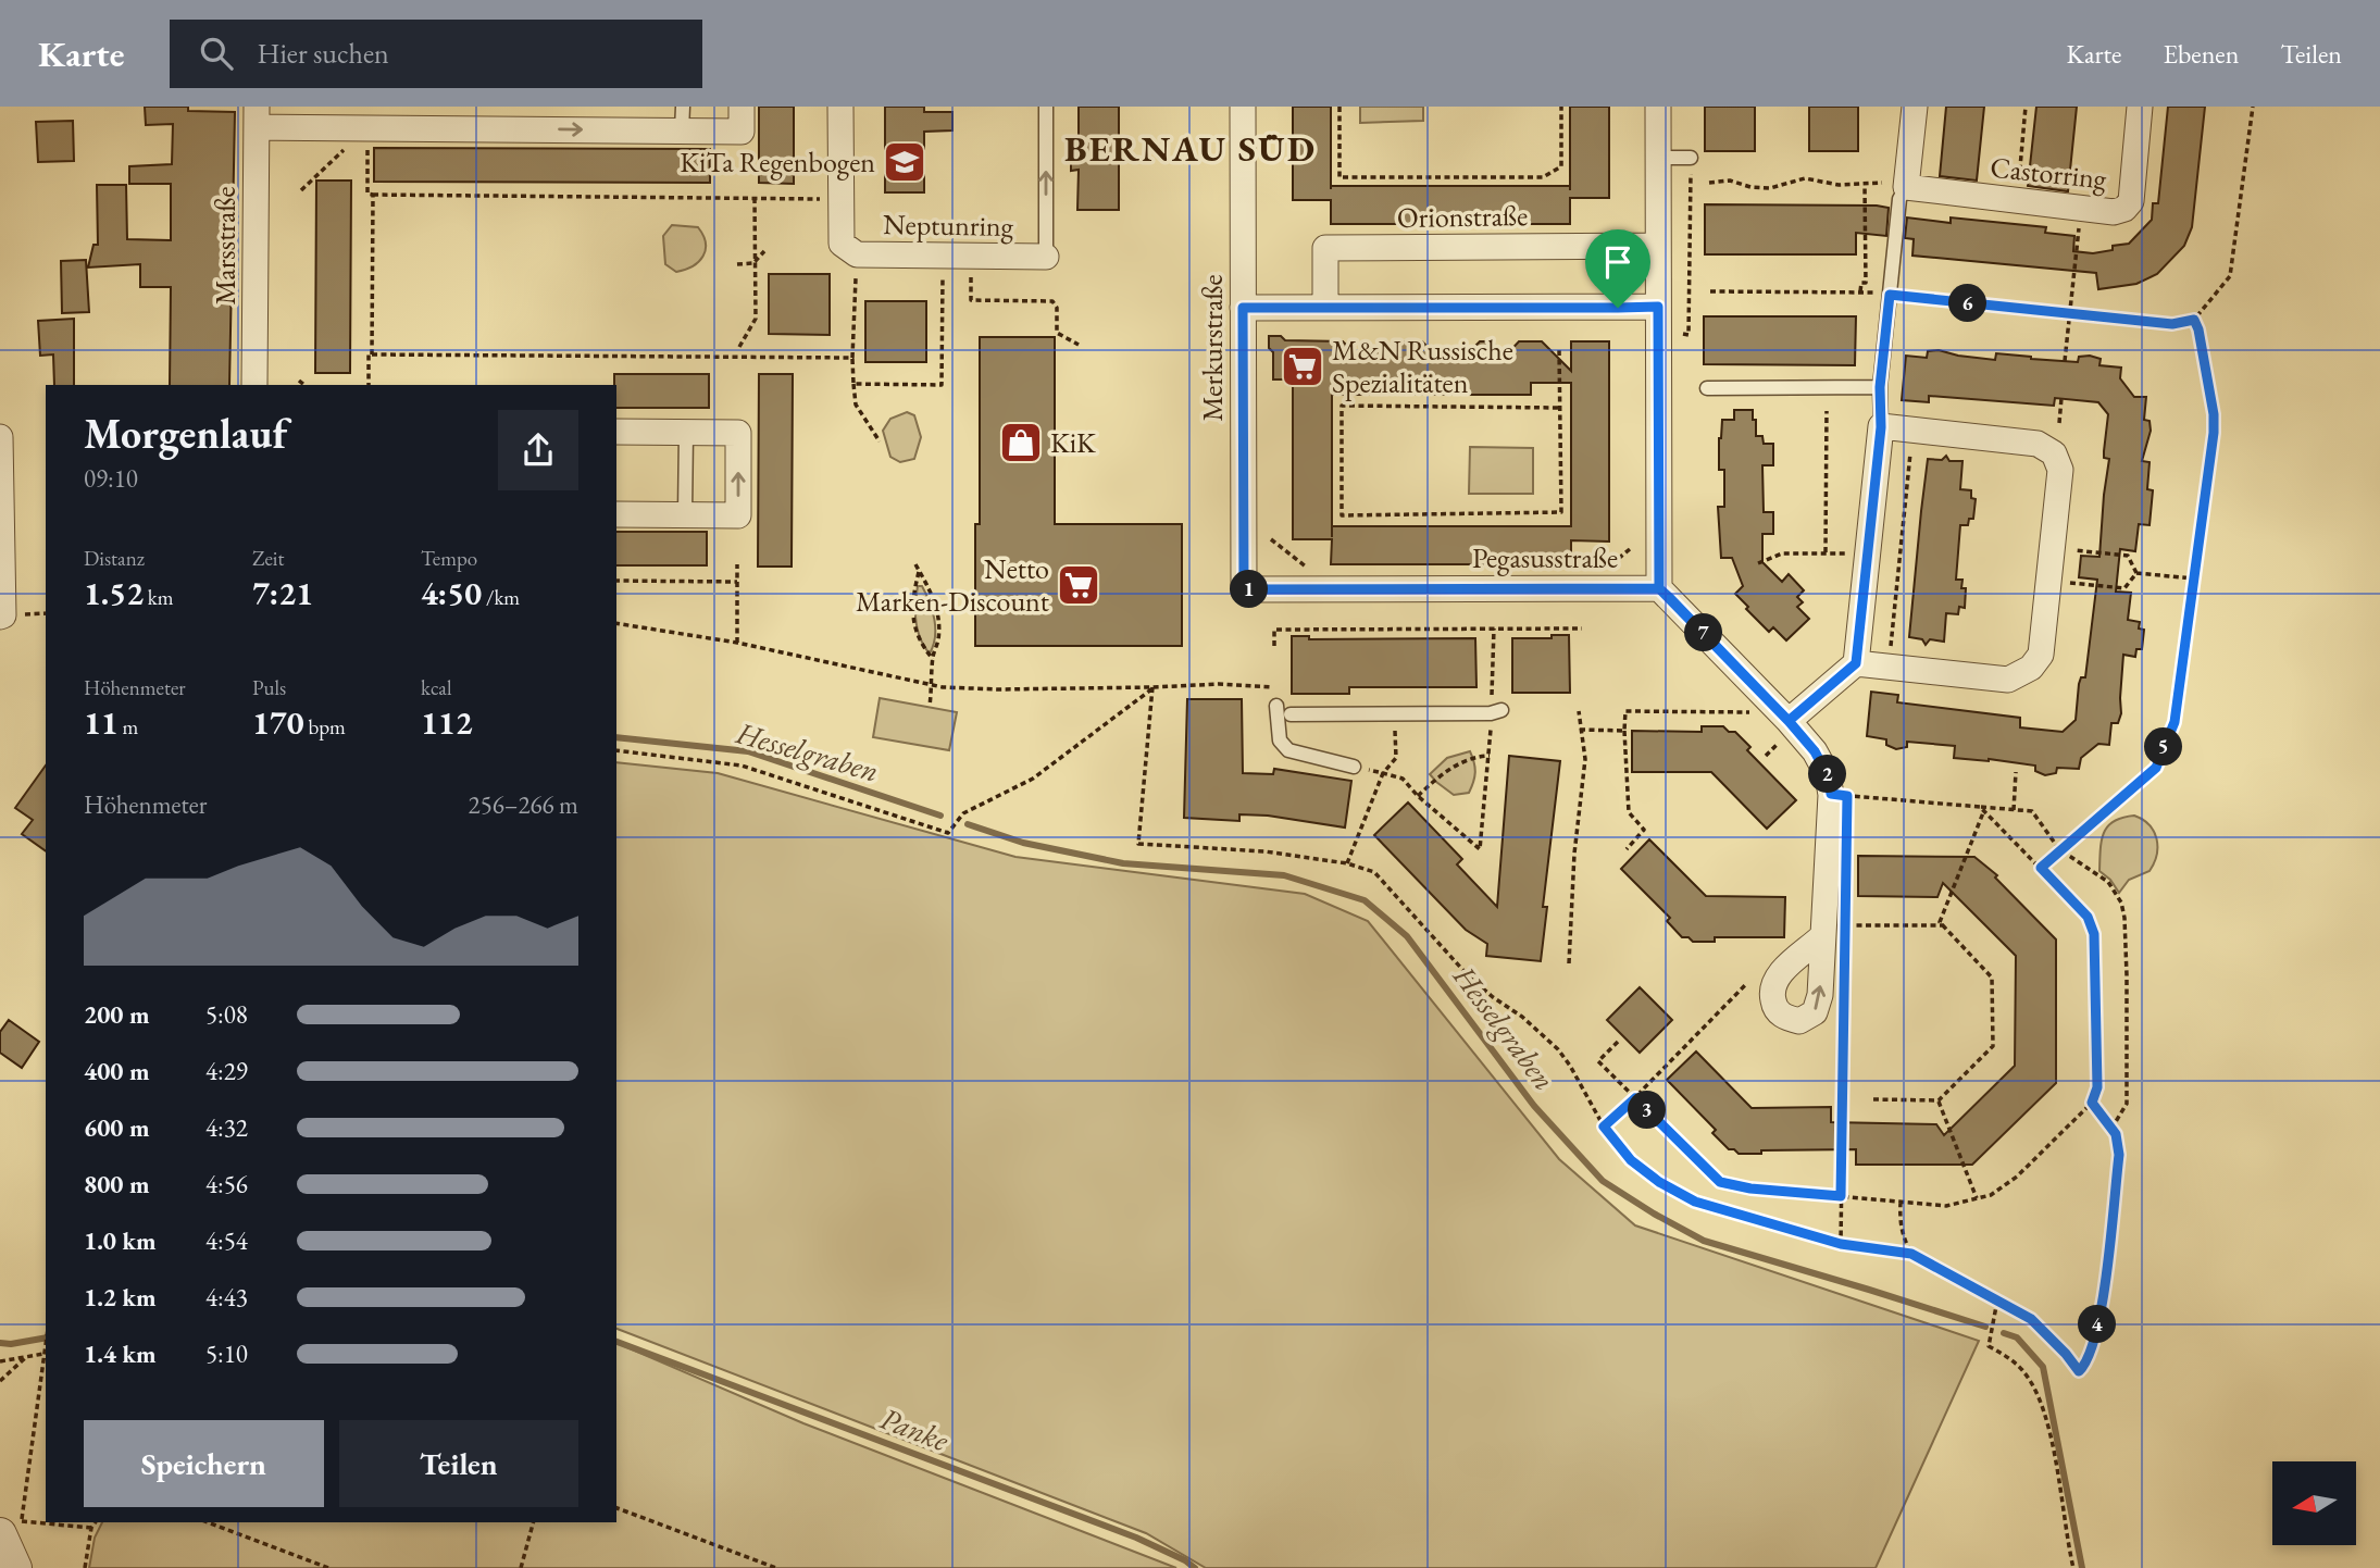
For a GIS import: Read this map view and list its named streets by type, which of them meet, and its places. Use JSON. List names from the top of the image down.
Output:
{
  "streets": {
    "street": [
      "Castorring",
      "Orionstraße",
      "Neptunring",
      "Marsstraße",
      "Merkurstraße",
      "Pegasusstraße"
    ]
  },
  "crossings": [
    ["Merkurstraße", "Pegasusstraße"]
  ],
  "districts": ["BERNAU SÜD"],
  "water": ["Hesselgraben", "Panke"],
  "places": {
    "school or university": ["KiTa Regenbogen"],
    "supermarket": ["M&N Russische Spezialitäten", "Netto Marken-Discount"],
    "shop": ["KiK"]
  },
  "north": "left",
  "page": {
    "header": "Karte",
    "search": "Hier suchen",
    "nav": ["Karte", "Ebenen", "Teilen"],
    "pins": [
      "6",
      "1",
      "7",
      "5",
      "2",
      "3",
      "4"
    ],
    "heading": ["Morgenlauf", "09:10"],
    "stats": [
      ["Distanz", "1.52 km"],
      ["Zeit", "7:21"],
      ["Tempo", "4:50 /km"],
      ["Höhenmeter", "11 m"],
      ["Puls", "170 bpm"],
      ["kcal", "112"]
    ],
    "chart": ["Höhenmeter", "256–266 m"],
    "list": [
      {
        "name": "200 m",
        "note": "5:08"
      },
      {
        "name": "400 m",
        "note": "4:29"
      },
      {
        "name": "600 m",
        "note": "4:32"
      },
      {
        "name": "800 m",
        "note": "4:56"
      },
      {
        "name": "1.0 km",
        "note": "4:54"
      },
      {
        "name": "1.2 km",
        "note": "4:43"
      },
      {
        "name": "1.4 km",
        "note": "5:10"
      }
    ],
    "buttons": ["Speichern", "Teilen"]
  }
}
